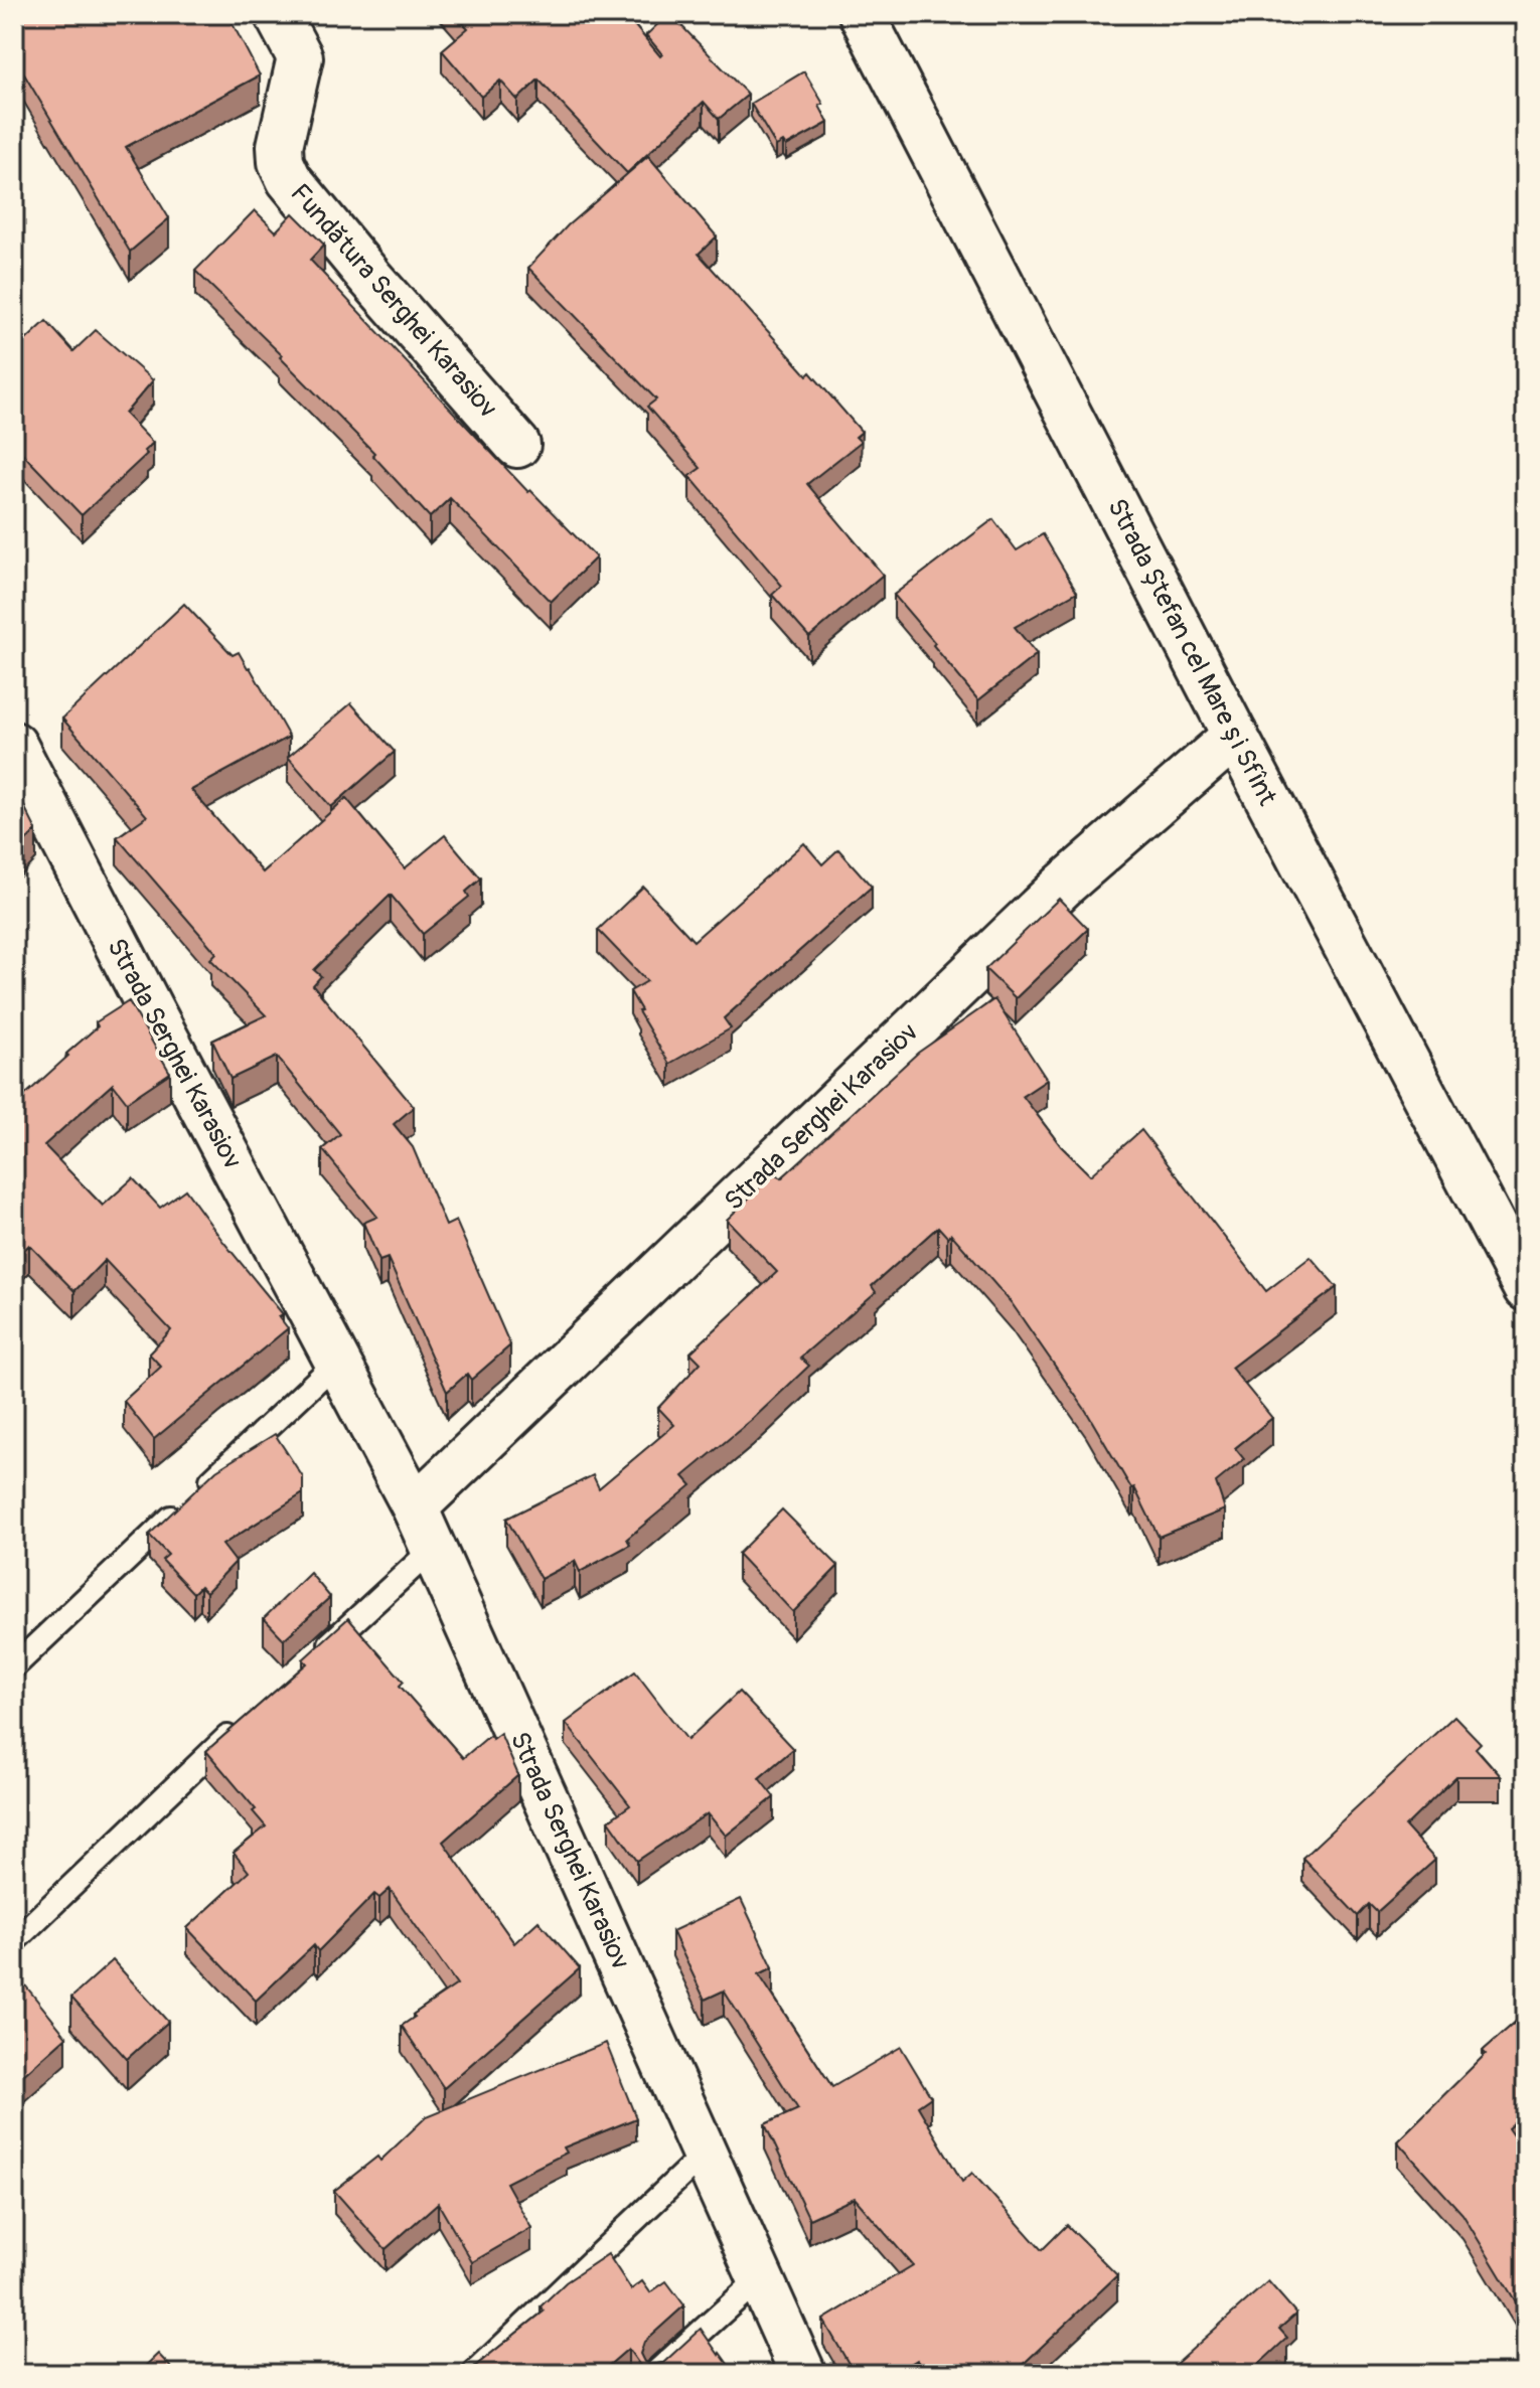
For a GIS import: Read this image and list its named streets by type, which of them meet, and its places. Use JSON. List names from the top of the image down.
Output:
{
  "streets": {
    "street": ["Fundătura Serghei Karasiov", "Strada Ștefan cel Mare și Sfînt", "Strada Serghei Karasiov"]
  },
  "crossings": [
    ["Strada Ștefan cel Mare și Sfînt", "Strada Serghei Karasiov"]
  ]
}
